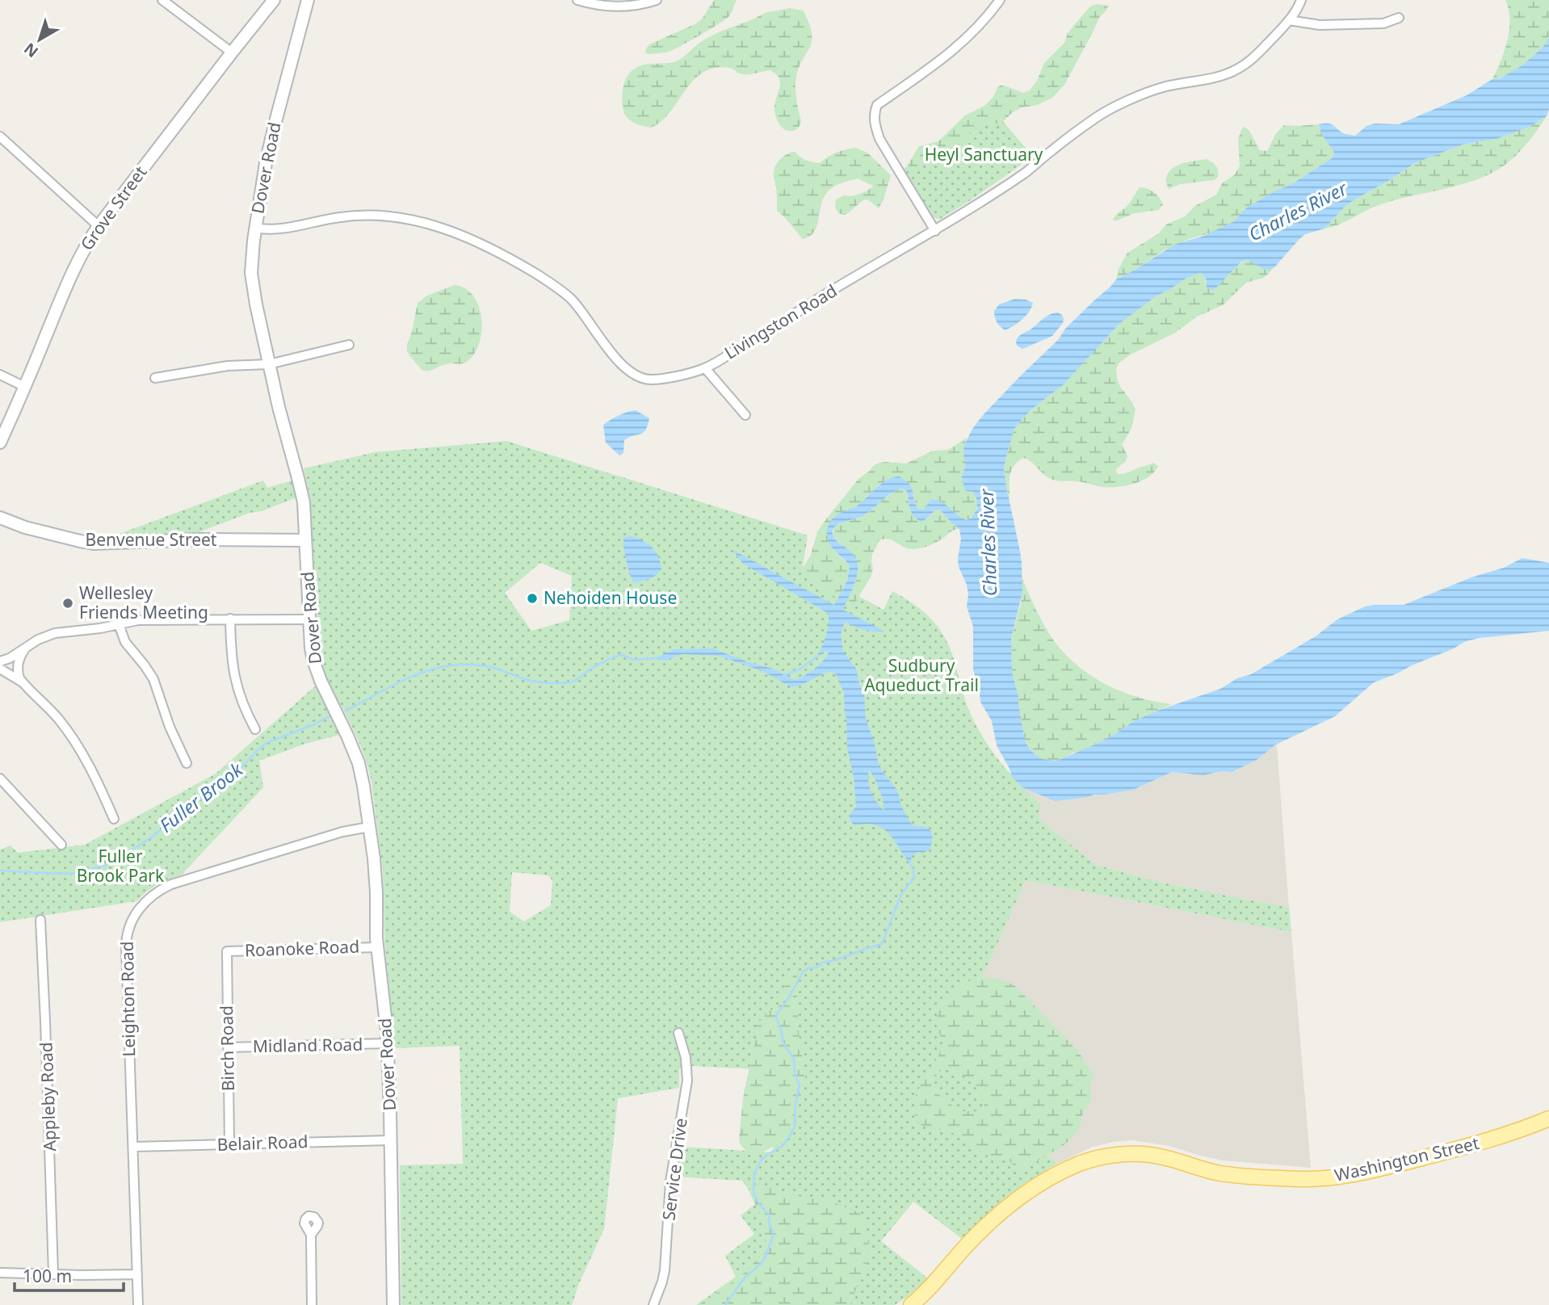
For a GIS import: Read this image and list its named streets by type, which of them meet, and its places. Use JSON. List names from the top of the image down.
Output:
{
  "streets": {
    "main road": ["Washington Street"],
    "street": [
      "Dover Road",
      "Grove Street",
      "Livingston Road",
      "Benvenue Street",
      "Roanoke Road",
      "Leighton Road",
      "Midland Road",
      "Birch Road",
      "Appleby Road",
      "Belair Road",
      "Service Drive"
    ]
  },
  "crossings": [
    ["Dover Road", "Livingston Road"],
    ["Dover Road", "Benvenue Street"],
    ["Dover Road", "Roanoke Road"],
    ["Dover Road", "Leighton Road"],
    ["Dover Road", "Midland Road"],
    ["Dover Road", "Belair Road"],
    ["Roanoke Road", "Birch Road"],
    ["Leighton Road", "Belair Road"],
    ["Midland Road", "Birch Road"],
    ["Birch Road", "Belair Road"]
  ],
  "water": ["Charles River", "Fuller Brook"],
  "parks": ["Heyl Sanctuary", "Sudbury Aqueduct Trail", "Fuller Brook Park"],
  "places": ["Nehoiden House", "Wellesley Friends Meeting"],
  "scale_bar": "100 m",
  "north": "bottom left"
}
